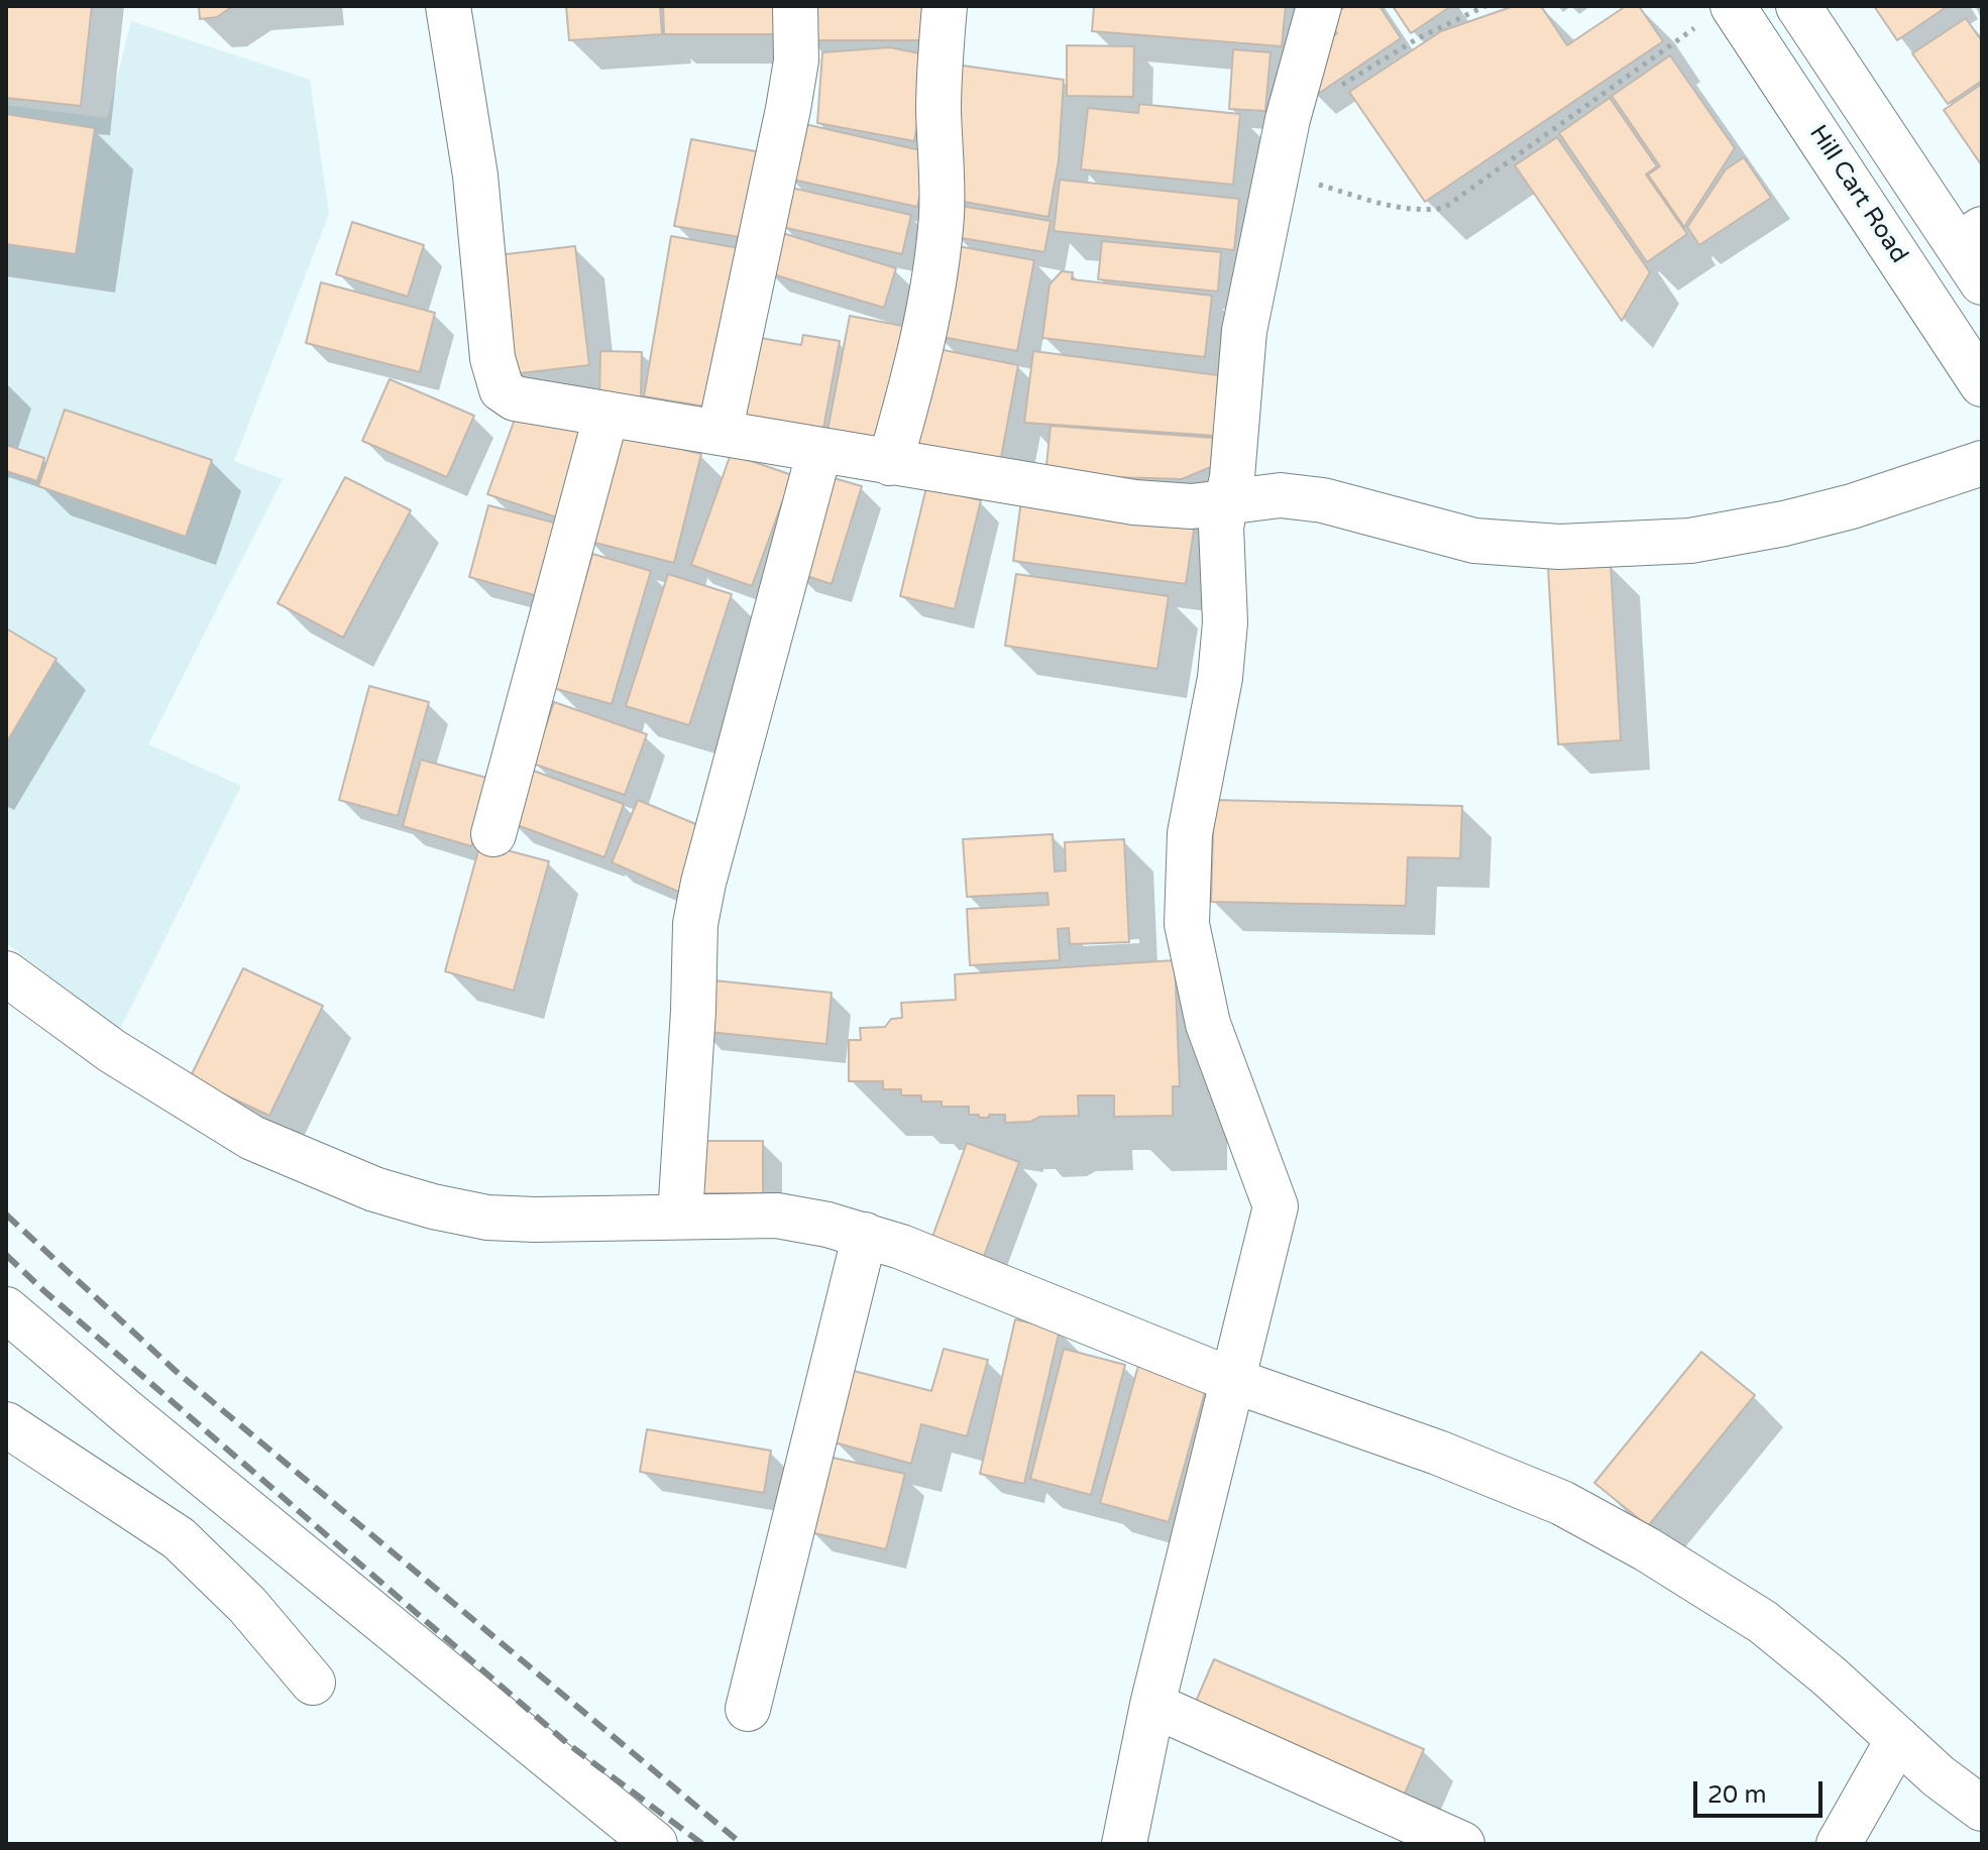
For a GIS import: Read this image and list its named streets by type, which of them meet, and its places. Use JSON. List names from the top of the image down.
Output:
{
  "streets": {
    "street": ["Hill Cart Road"]
  },
  "scale_bar": "20 m"
}
